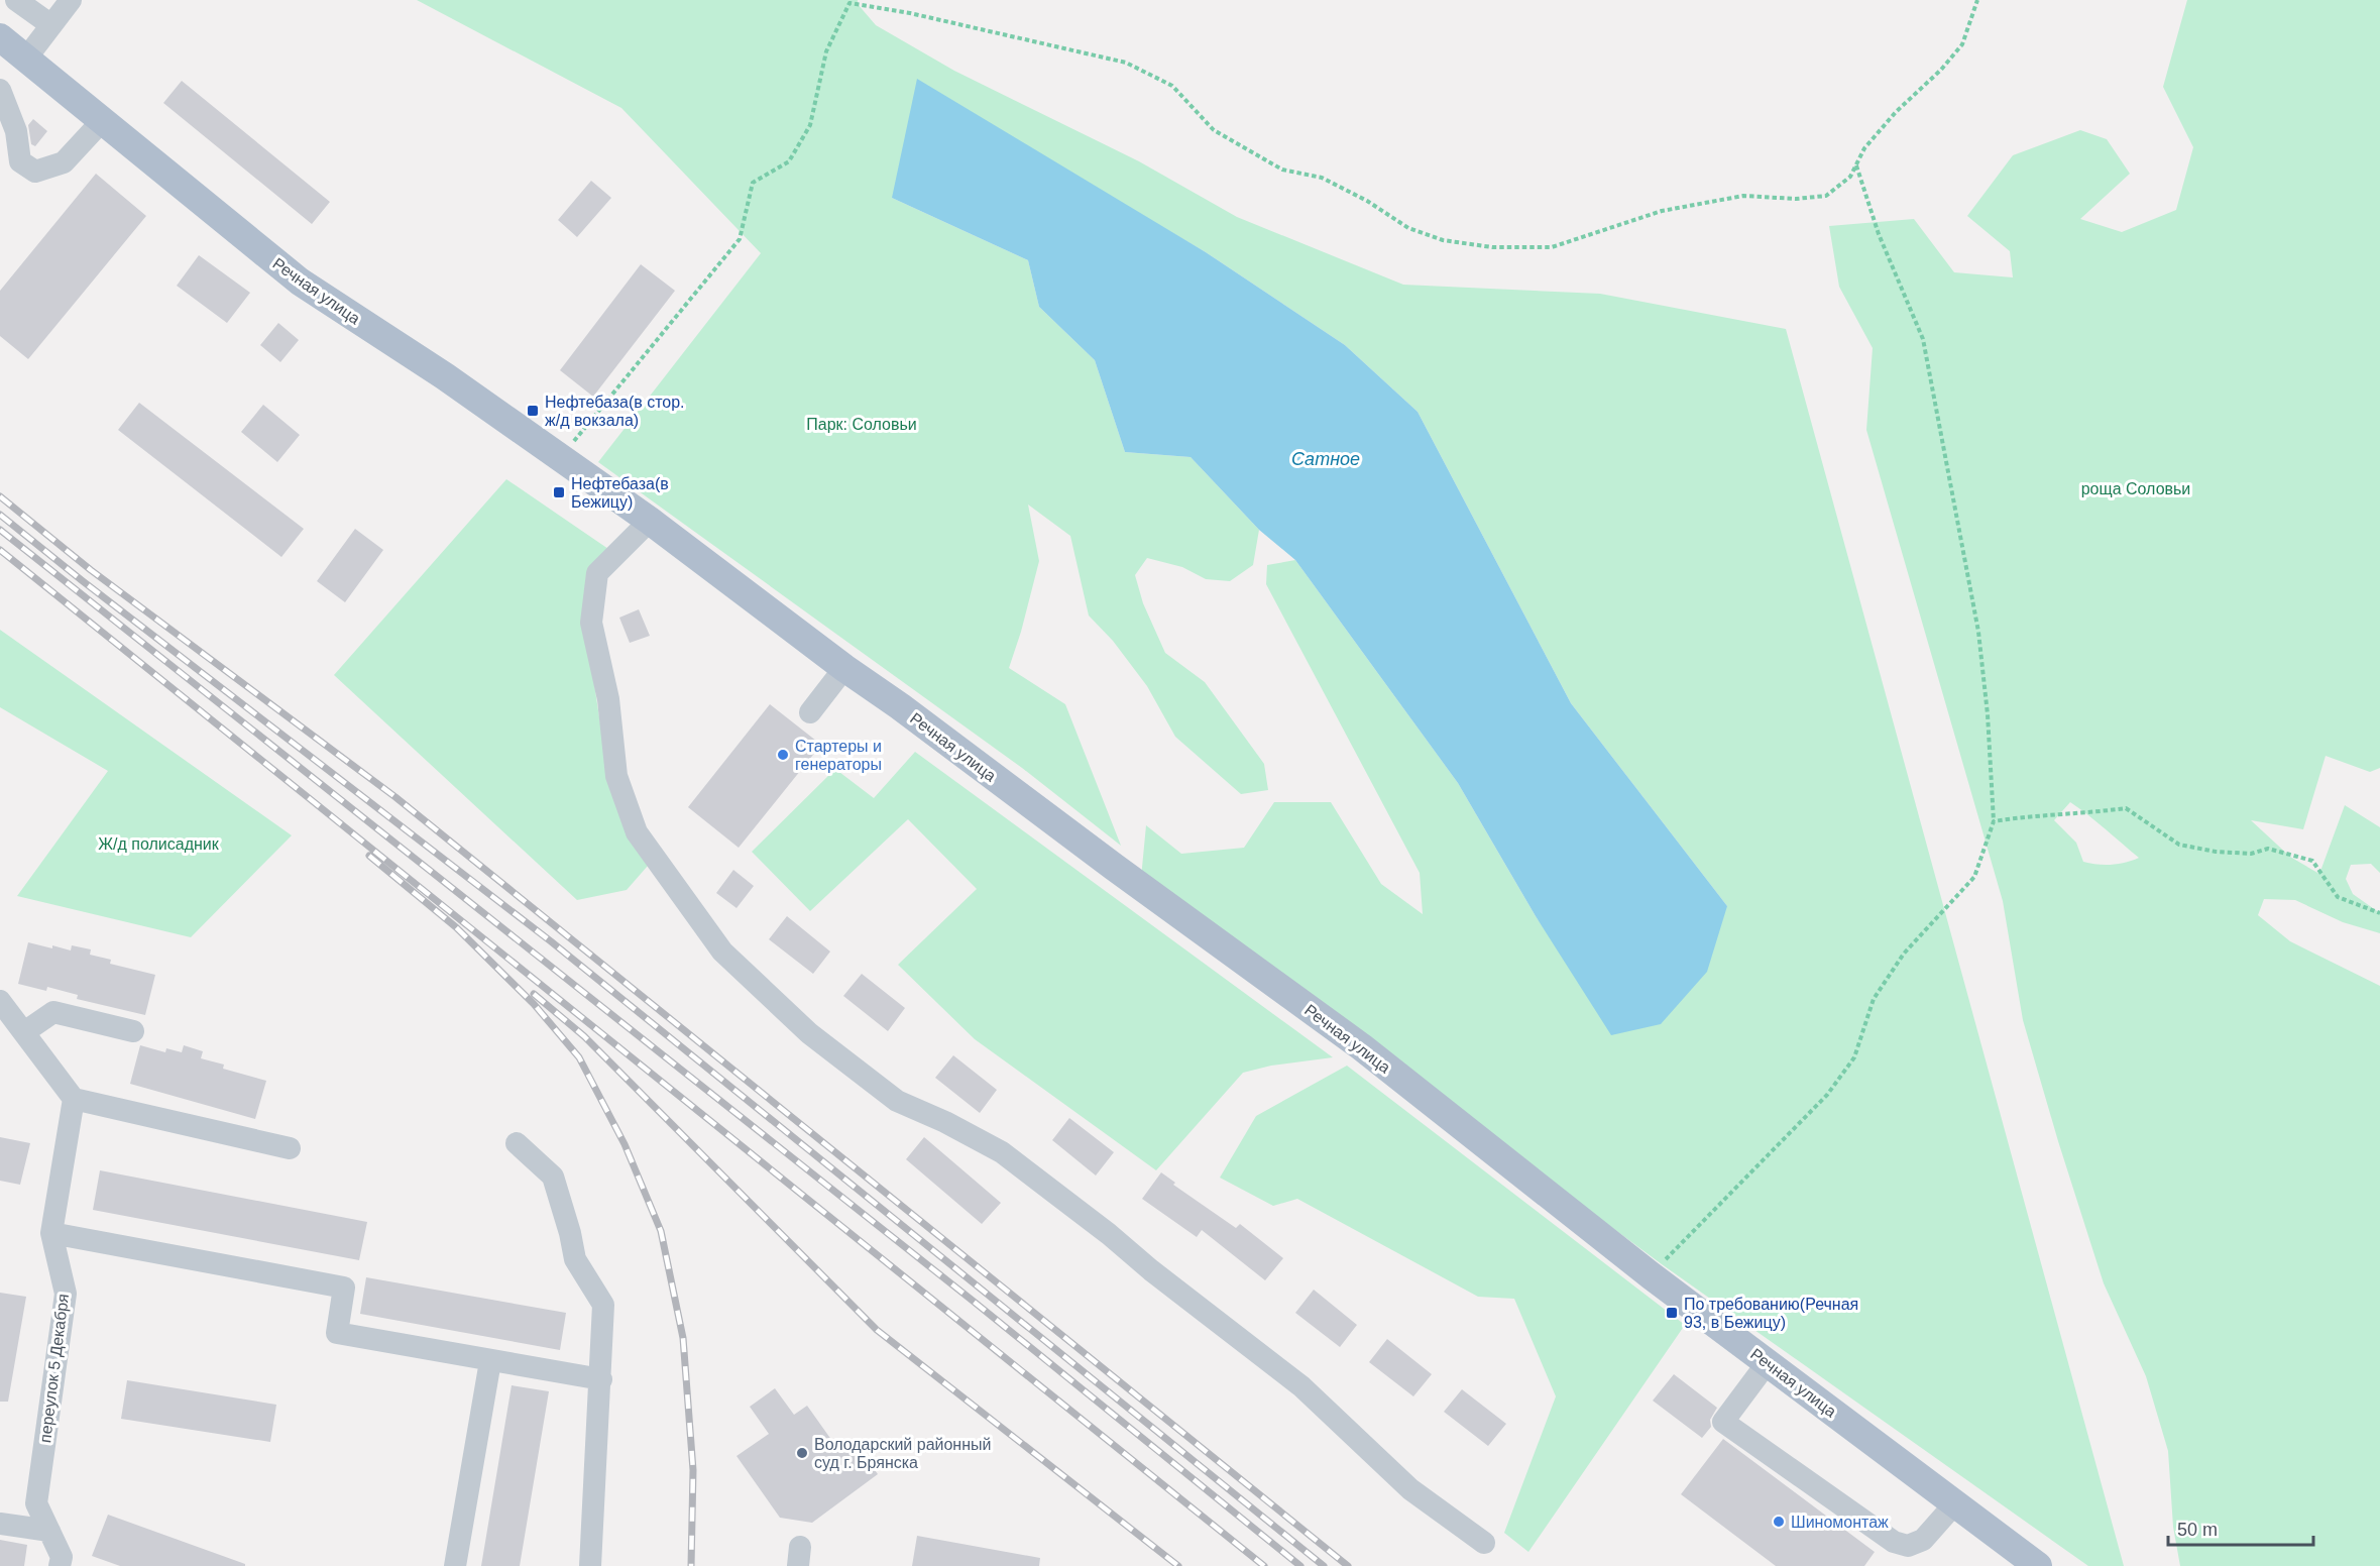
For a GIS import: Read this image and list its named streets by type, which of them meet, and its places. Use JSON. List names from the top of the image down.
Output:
{
  "streets": {
    "main road": ["Речная улица"],
    "lane": ["переулок 5 Декабря"]
  },
  "water": ["Сатное"],
  "parks": ["Парк: Соловьи", "роща Соловьи", "Ж/д полисадник"],
  "places": {
    "transit": ["Нефтебаза(в стор. ж/д вокзала)", "Нефтебаза(в Бежицу)", "По требованию(Речная 93, в Бежицу)"],
    "other": ["Стартеры и генераторы", "Володарский районный суд г. Брянска", "Шиномонтаж"]
  },
  "scale_bar": "50 m"
}
